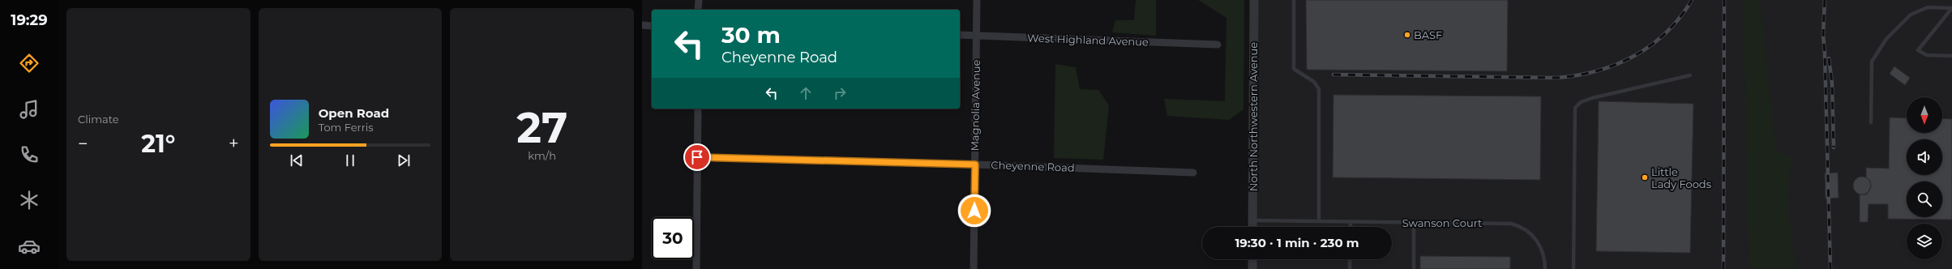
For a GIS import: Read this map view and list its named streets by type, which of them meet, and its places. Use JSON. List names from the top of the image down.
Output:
{
  "streets": {
    "street": [
      "West Highland Avenue",
      "Magnolia Avenue",
      "North Northwestern Avenue",
      "Cheyenne Road"
    ],
    "lane": ["Swanson Court"]
  },
  "crossings": [
    ["West Highland Avenue", "Magnolia Avenue"],
    ["Magnolia Avenue", "Cheyenne Road"],
    ["North Northwestern Avenue", "Swanson Court"]
  ],
  "places": ["BASF", "Little Lady Foods"],
  "north": "bottom",
  "page": {
    "tabs": "19:29",
    "tile": [
      "Climate",
      ["27", "km/h"]
    ],
    "turn": ["30 m", "Cheyenne Road"],
    "song": ["Open Road", "Tom Ferris"],
    "heat": ["−", "21°", "+"],
    "limit": "30",
    "trip": "19:30 · 1 min · 230 m"
  }
}
